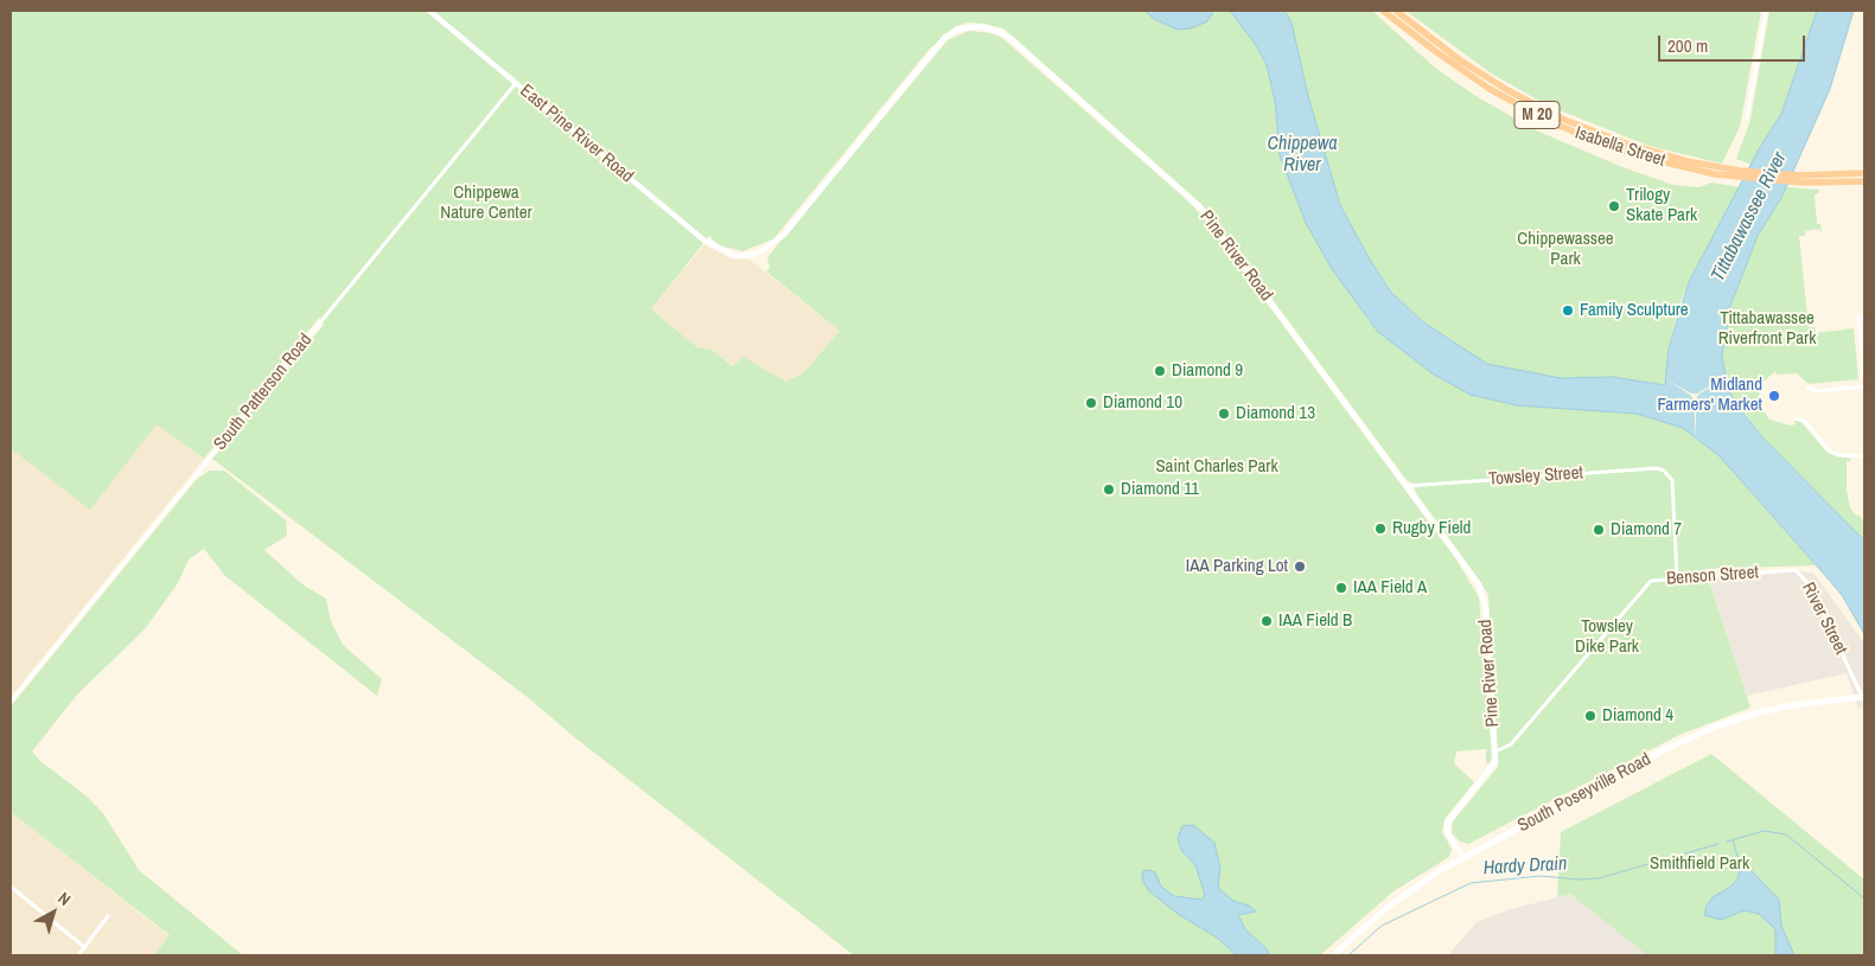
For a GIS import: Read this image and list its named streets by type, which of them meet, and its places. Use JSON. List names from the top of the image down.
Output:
{
  "streets": {
    "highway": ["M 20", "Isabella Street"],
    "main road": ["South Poseyville Road"],
    "street": [
      "East Pine River Road",
      "Pine River Road",
      "South Patterson Road",
      "Towsley Street",
      "Benson Street",
      "River Street"
    ]
  },
  "crossings": [
    ["M 20", "Isabella Street"],
    ["East Pine River Road", "Pine River Road"],
    ["East Pine River Road", "South Patterson Road"],
    ["Pine River Road", "Towsley Street"],
    ["Pine River Road", "Benson Street"],
    ["Pine River Road", "South Poseyville Road"],
    ["Towsley Street", "Benson Street"],
    ["Benson Street", "River Street"]
  ],
  "water": ["Chippewa River", "Tittabawassee River", "Hardy Drain"],
  "parks": [
    "Chippewa Nature Center",
    "Chippewassee Park",
    "Tittabawassee Riverfront Park",
    "Saint Charles Park",
    "Towsley Dike Park",
    "Smithfield Park"
  ],
  "places": [
    "Trilogy Skate Park",
    "Family Sculpture",
    "Diamond 9",
    "Midland Farmers' Market",
    "Diamond 10",
    "Diamond 13",
    "Diamond 11",
    "Rugby Field",
    "Diamond 7",
    "IAA Parking Lot",
    "IAA Field A",
    "IAA Field B",
    "Diamond 4"
  ],
  "scale_bar": "200 m",
  "north": "top right"
}
